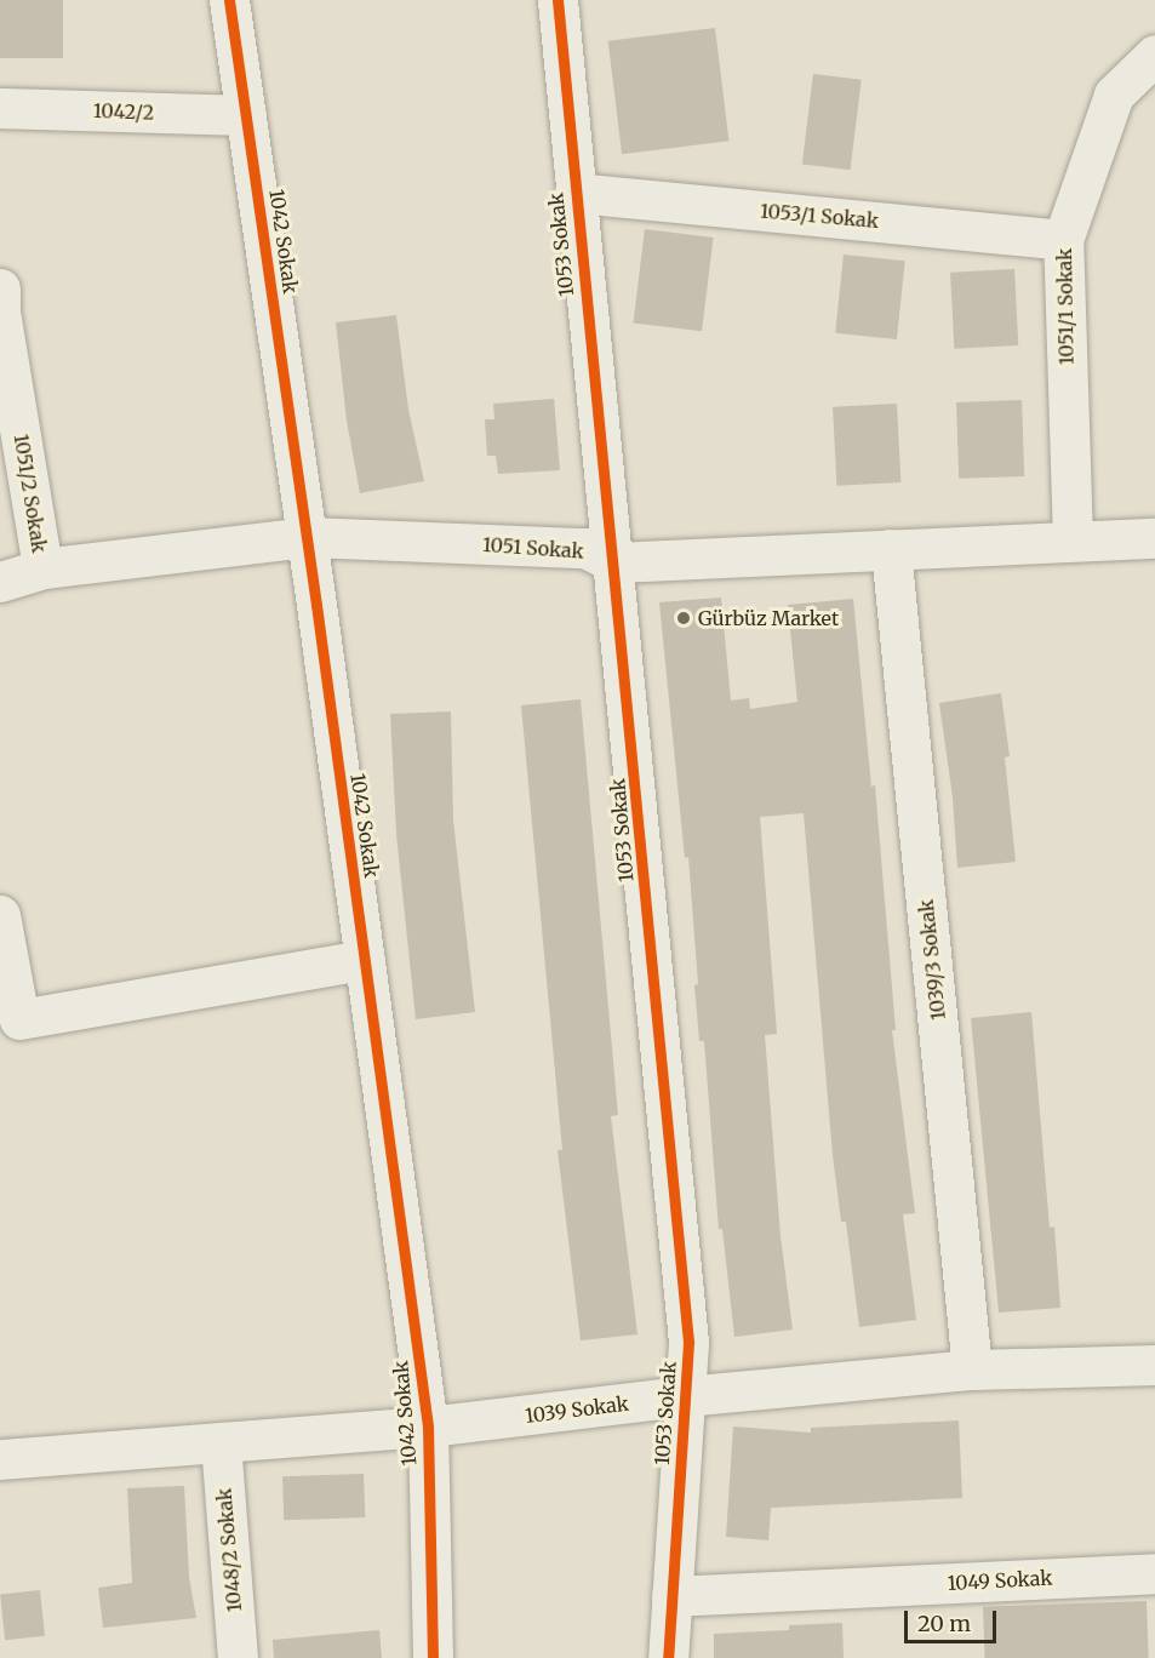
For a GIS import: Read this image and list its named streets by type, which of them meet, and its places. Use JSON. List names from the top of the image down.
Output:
{
  "streets": {
    "street": [
      "1042/2",
      "1053/1 Sokak",
      "1042 Sokak",
      "1053 Sokak",
      "1051/1 Sokak",
      "1051/2 Sokak",
      "1051 Sokak",
      "1039/3 Sokak",
      "1039 Sokak",
      "1048/2 Sokak",
      "1049 Sokak"
    ]
  },
  "crossings": [
    ["1042/2", "1042 Sokak"],
    ["1053/1 Sokak", "1053 Sokak"],
    ["1053/1 Sokak", "1051/1 Sokak"],
    ["1042 Sokak", "1051 Sokak"],
    ["1042 Sokak", "1039 Sokak"],
    ["1053 Sokak", "1051 Sokak"],
    ["1053 Sokak", "1039 Sokak"],
    ["1053 Sokak", "1049 Sokak"],
    ["1051/1 Sokak", "1051 Sokak"],
    ["1051/2 Sokak", "1051 Sokak"],
    ["1051 Sokak", "1039/3 Sokak"],
    ["1039/3 Sokak", "1039 Sokak"],
    ["1039 Sokak", "1048/2 Sokak"]
  ],
  "places": ["Gürbüz Market"],
  "scale_bar": "20 m"
}
